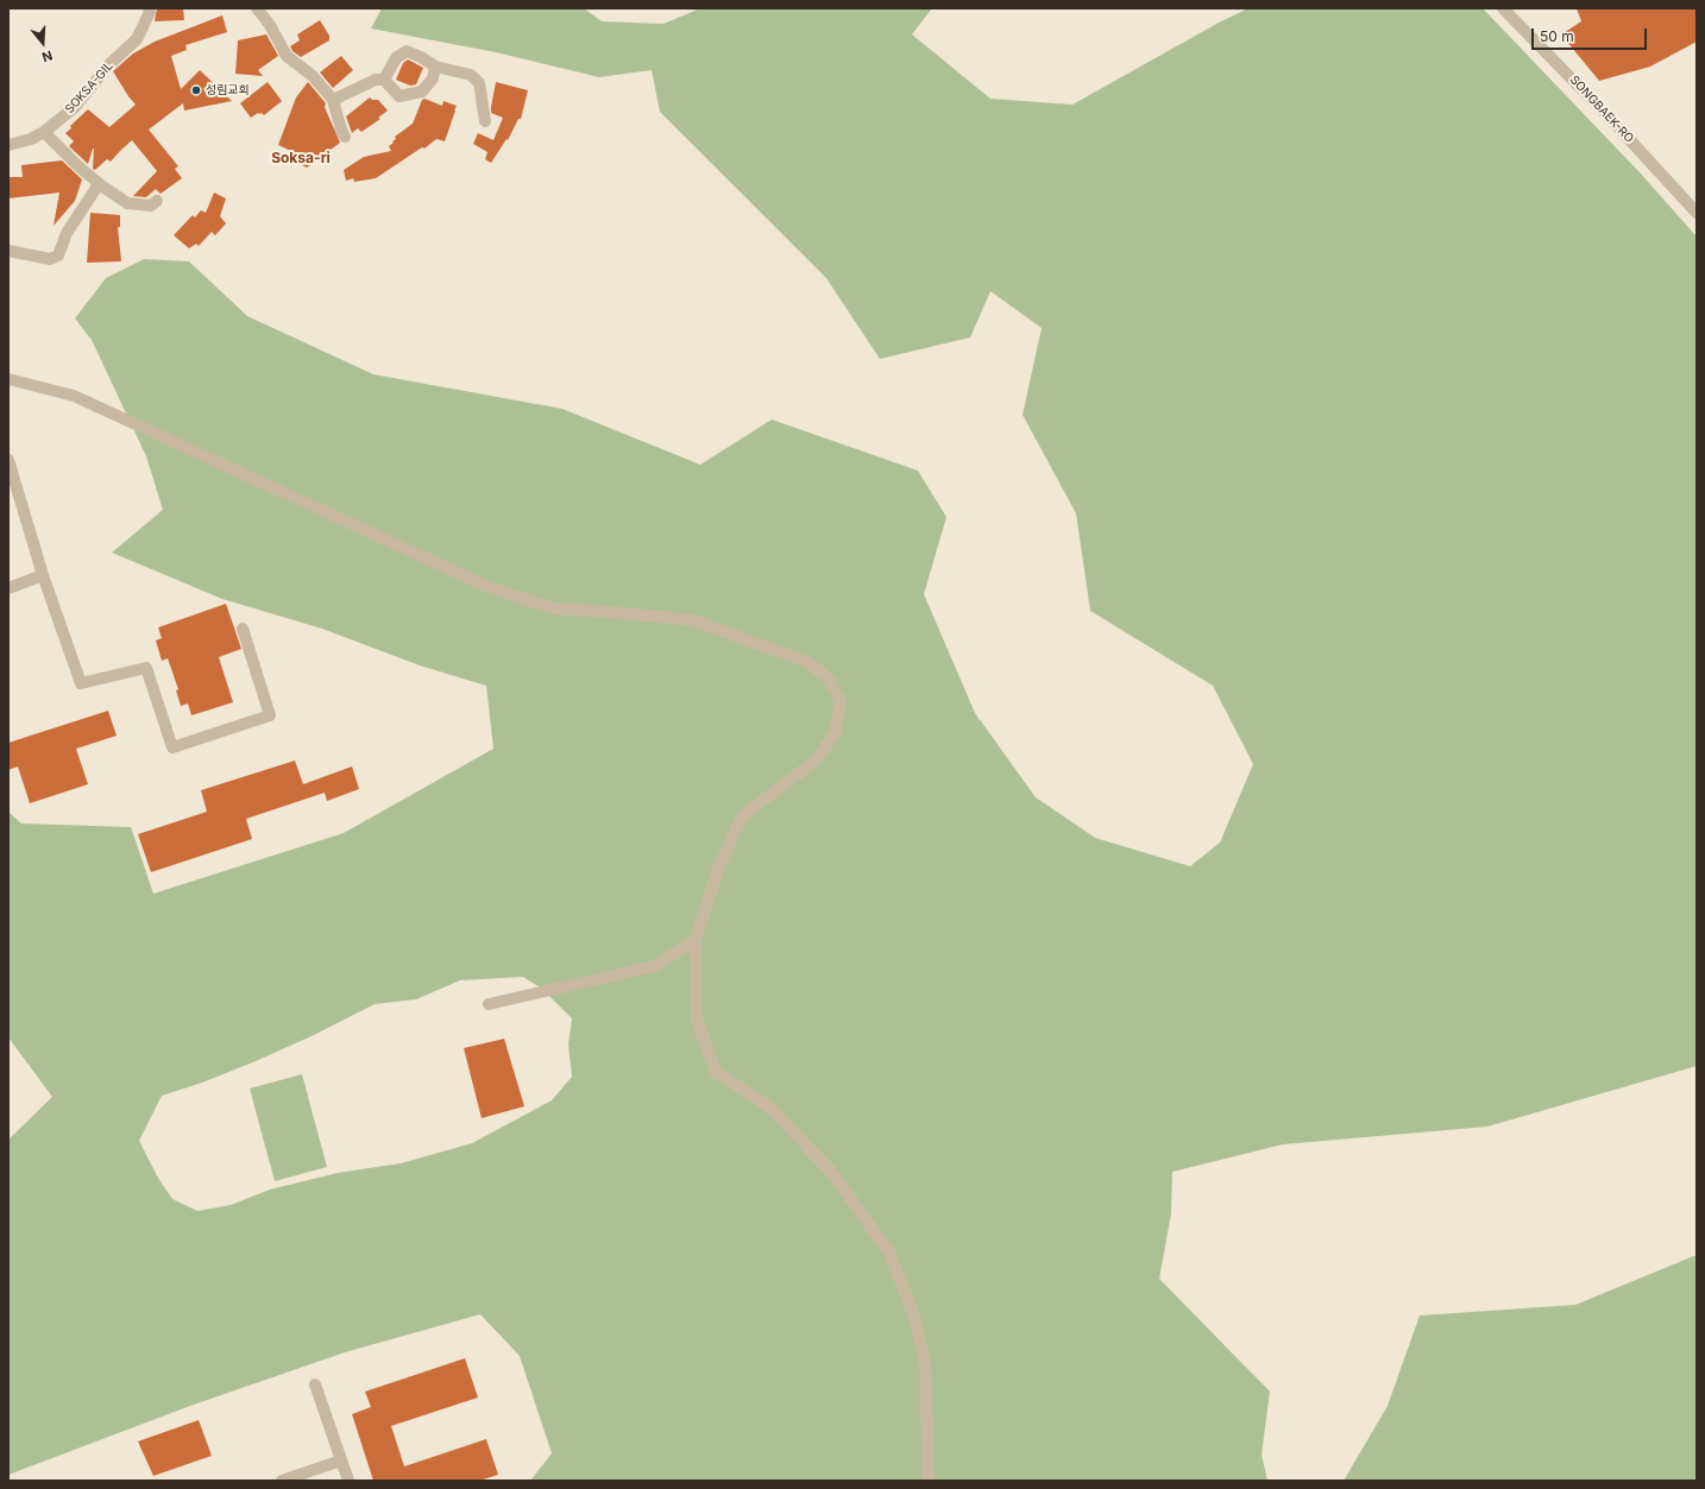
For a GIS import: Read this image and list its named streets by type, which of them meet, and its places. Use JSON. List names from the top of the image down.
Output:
{
  "streets": {
    "street": ["SOKSA-GIL", "SONGBAEK-RO"]
  },
  "districts": ["Soksa-ri"],
  "places": ["성림교회"],
  "scale_bar": "50 m",
  "north": "bottom"
}
